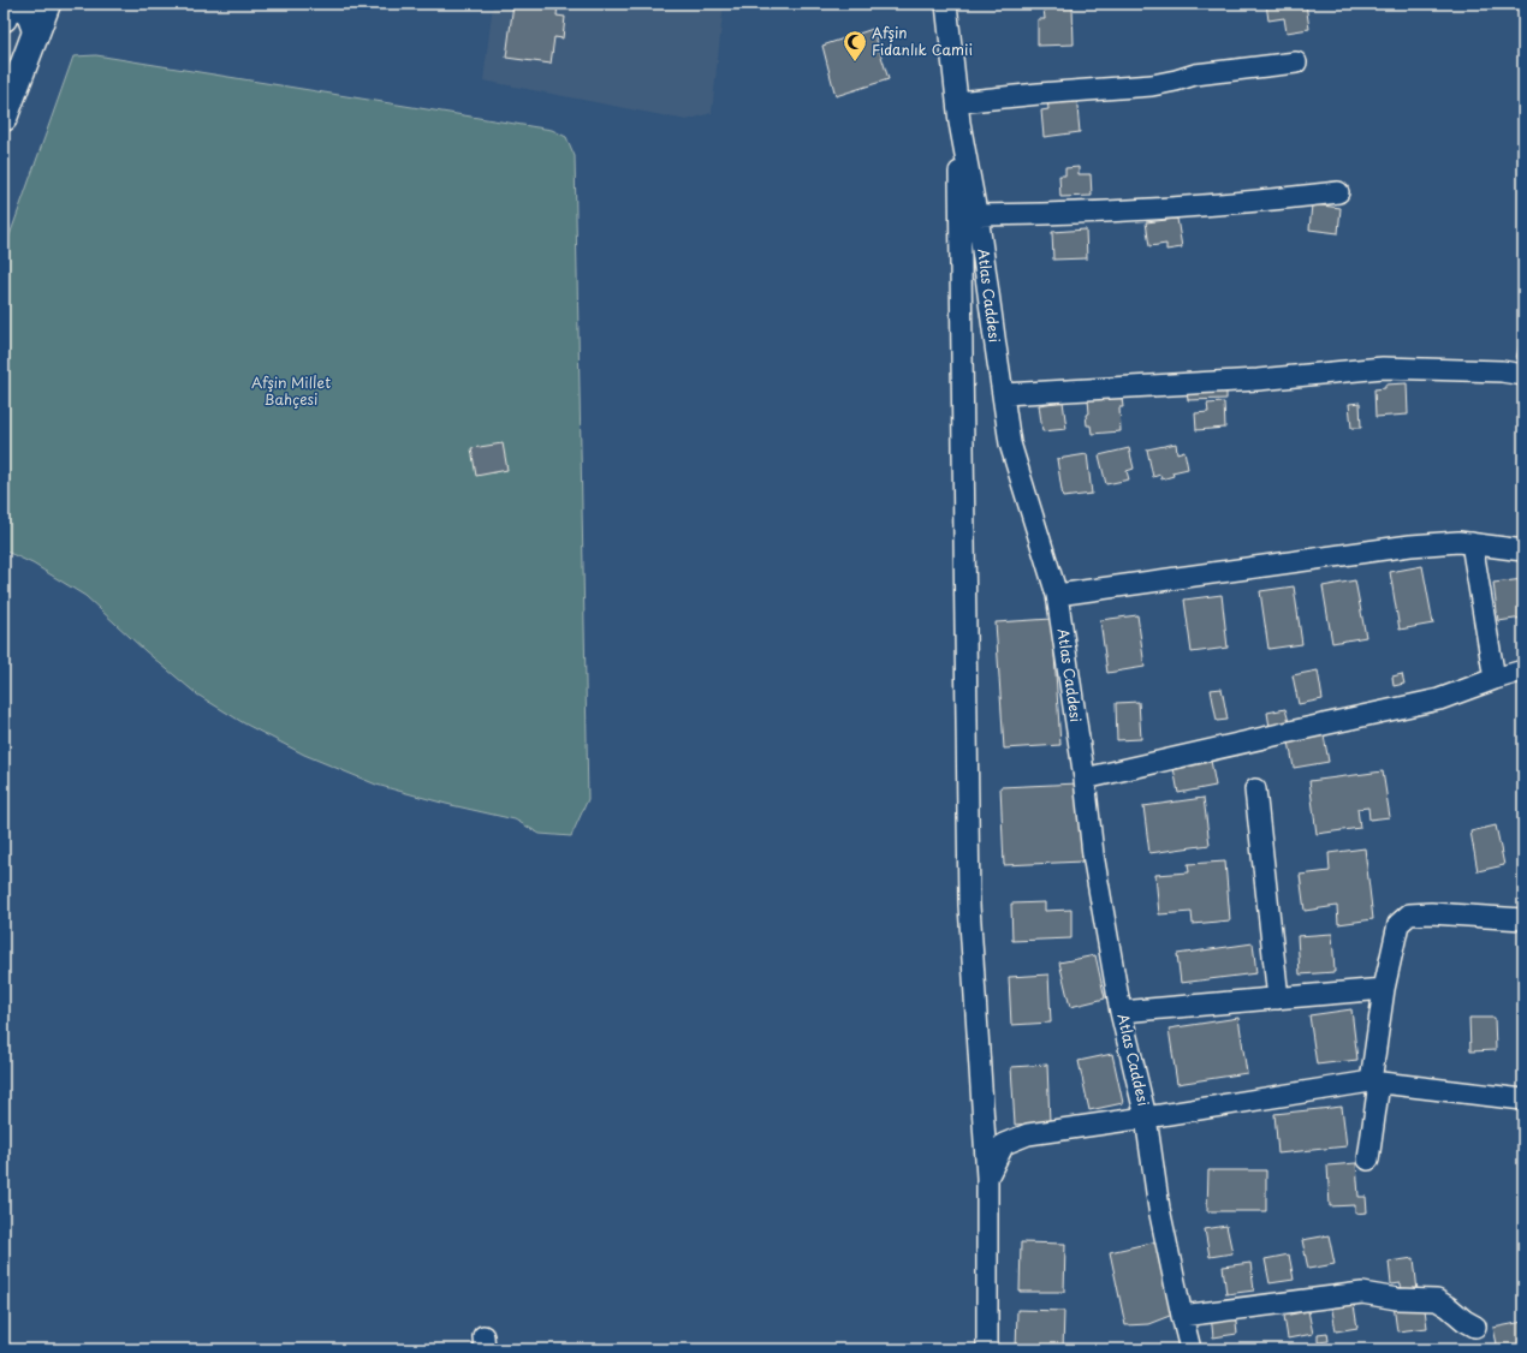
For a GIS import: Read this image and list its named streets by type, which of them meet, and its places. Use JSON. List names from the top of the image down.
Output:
{
  "streets": {
    "street": ["Atlas Caddesi"]
  },
  "parks": ["Afşin Millet Bahçesi"],
  "places": {
    "mosque": ["Afşin Fidanlık Camii"]
  }
}
